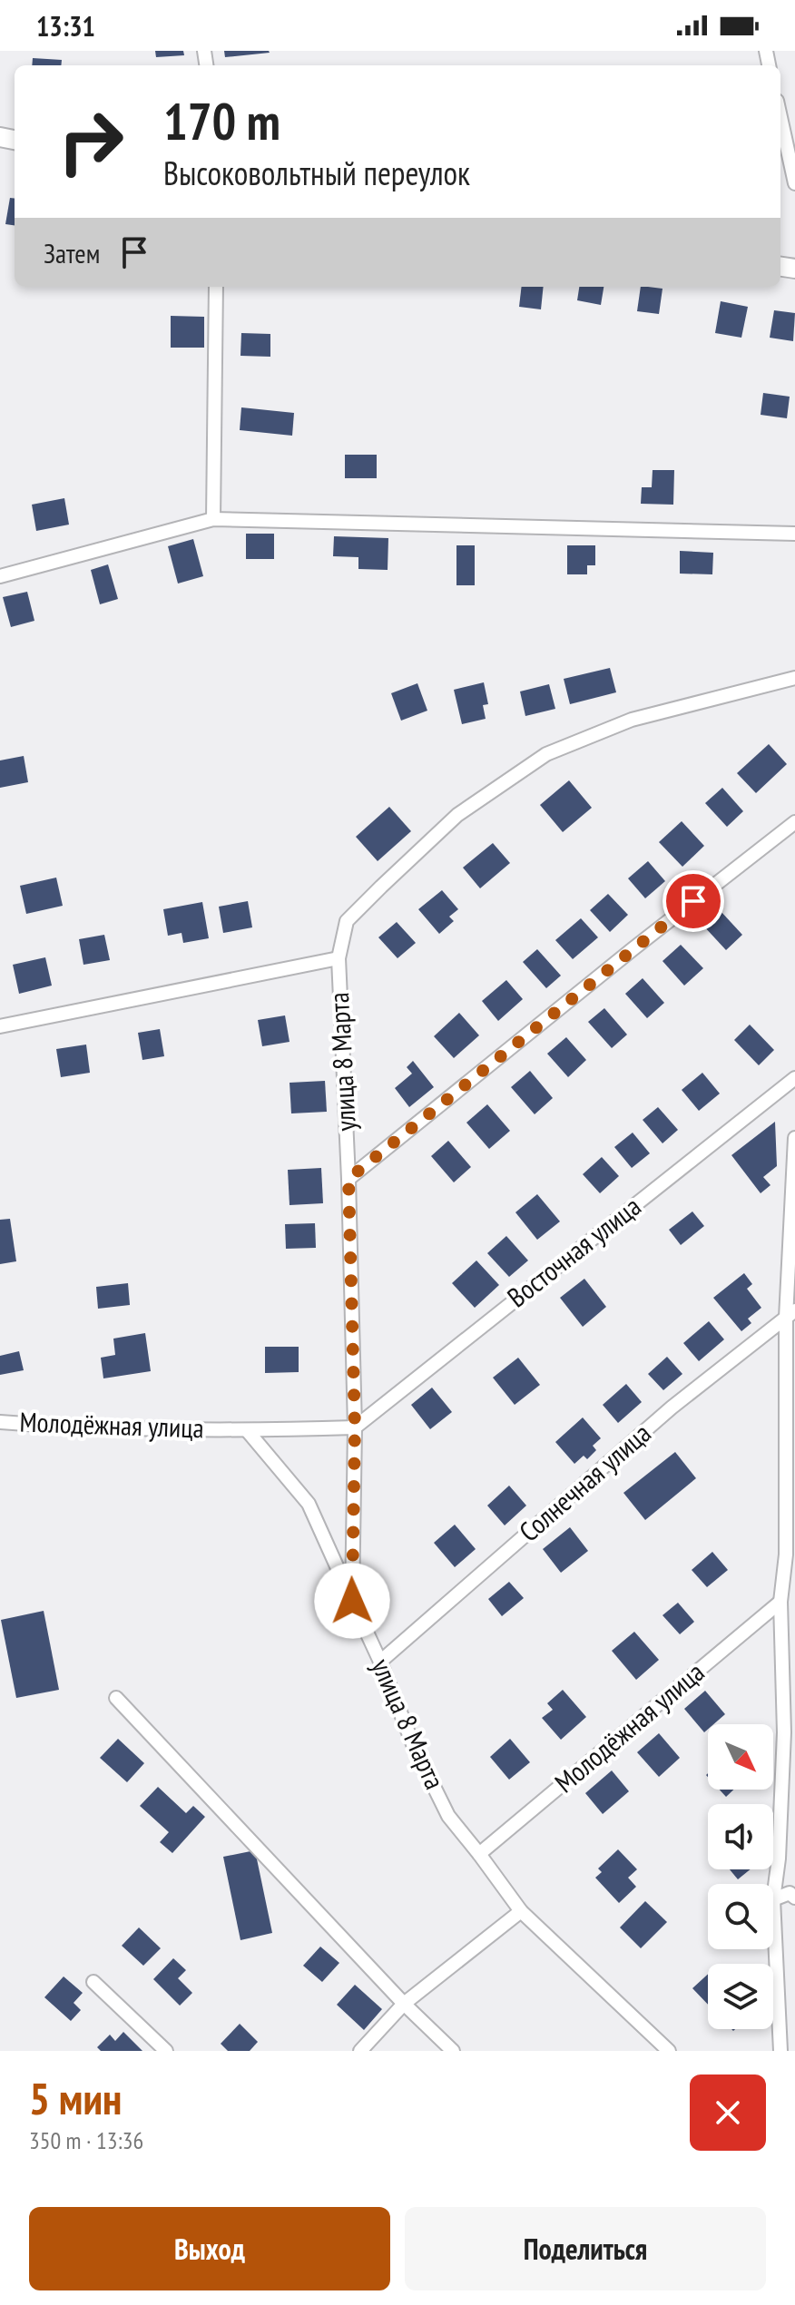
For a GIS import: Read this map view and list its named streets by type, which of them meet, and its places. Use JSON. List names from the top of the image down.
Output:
{
  "streets": {
    "street": [
      "улица 8 Марта",
      "Восточная улица",
      "Молодёжная улица",
      "Солнечная улица"
    ]
  },
  "crossings": [
    ["улица 8 Марта", "Восточная улица"],
    ["улица 8 Марта", "Молодёжная улица"],
    ["улица 8 Марта", "Солнечная улица"],
    ["Восточная улица", "Молодёжная улица"]
  ],
  "north": "bottom right",
  "page": {
    "status": "13:31",
    "turn": ["170 m", "Высоковольтный переулок"],
    "then": "Затем",
    "heading": ["5 мин", "350 m · 13:36"],
    "buttons": ["Выход", "Поделиться"]
  }
}
